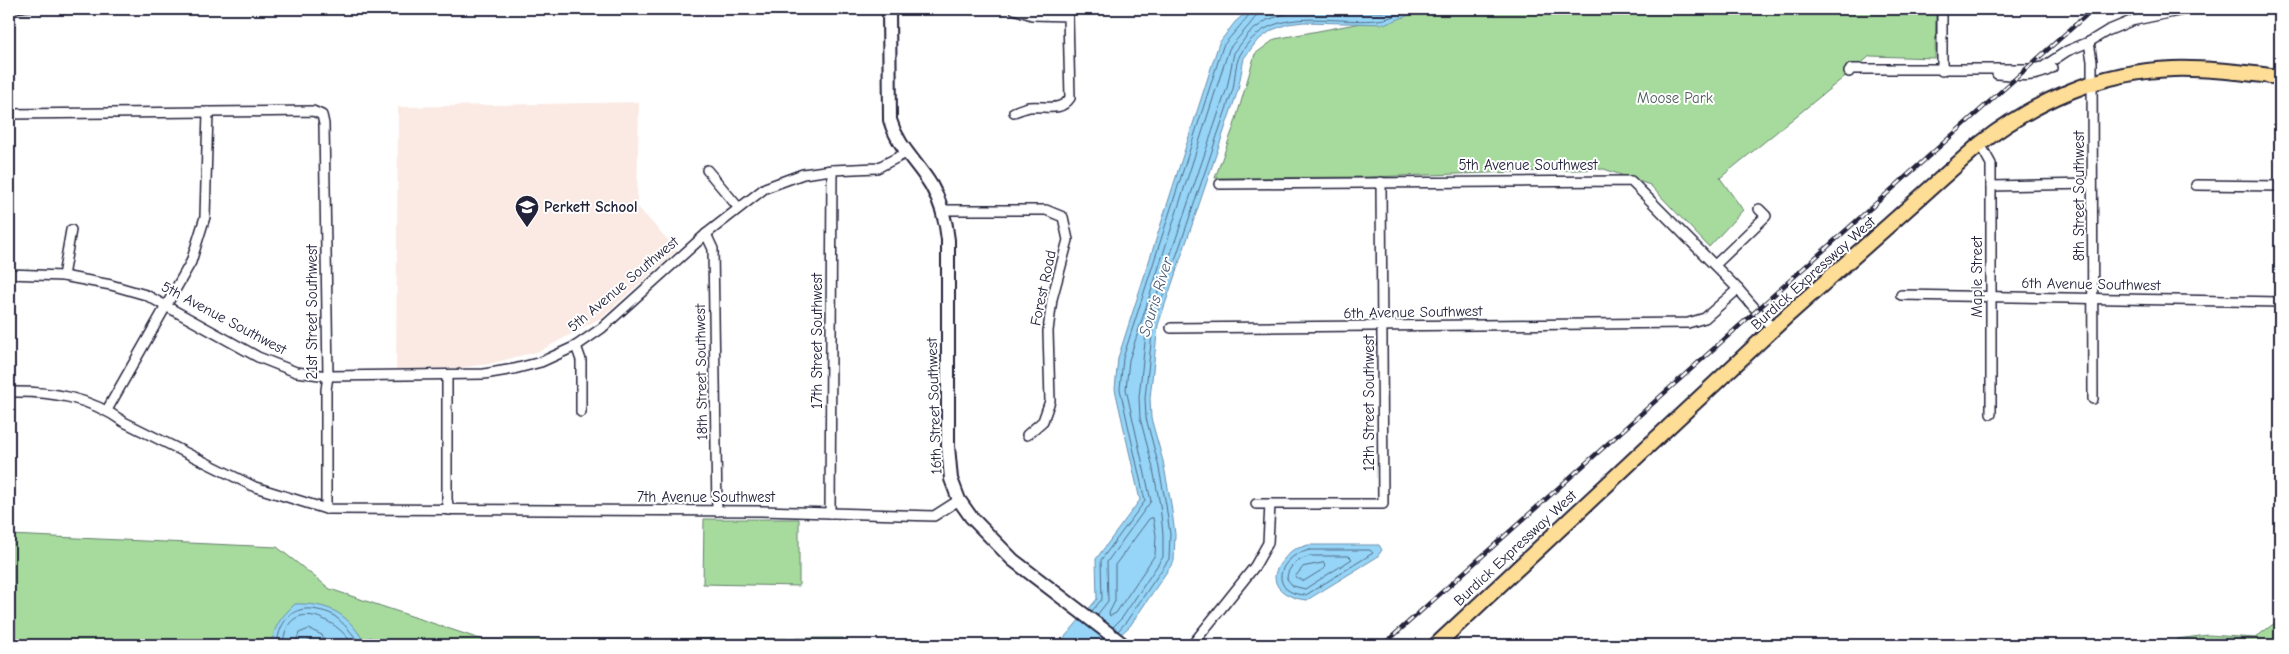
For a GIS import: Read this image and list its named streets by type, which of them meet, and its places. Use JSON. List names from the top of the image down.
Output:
{
  "streets": {
    "main road": ["Burdick Expressway West", "16th Street Southwest"],
    "street": [
      "5th Avenue Southwest",
      "8th Street Southwest",
      "Maple Street",
      "6th Avenue Southwest",
      "Forest Road",
      "21st Street Southwest",
      "17th Street Southwest",
      "18th Street Southwest",
      "12th Street Southwest",
      "7th Avenue Southwest"
    ]
  },
  "crossings": [
    ["5th Avenue Southwest", "Burdick Expressway West"],
    ["5th Avenue Southwest", "6th Avenue Southwest"],
    ["5th Avenue Southwest", "21st Street Southwest"],
    ["5th Avenue Southwest", "17th Street Southwest"],
    ["5th Avenue Southwest", "18th Street Southwest"],
    ["5th Avenue Southwest", "12th Street Southwest"],
    ["8th Street Southwest", "Burdick Expressway West"],
    ["8th Street Southwest", "6th Avenue Southwest"],
    ["Burdick Expressway West", "Maple Street"],
    ["Maple Street", "6th Avenue Southwest"],
    ["6th Avenue Southwest", "12th Street Southwest"],
    ["Forest Road", "16th Street Southwest"],
    ["21st Street Southwest", "7th Avenue Southwest"],
    ["17th Street Southwest", "7th Avenue Southwest"],
    ["18th Street Southwest", "7th Avenue Southwest"],
    ["16th Street Southwest", "7th Avenue Southwest"]
  ],
  "water": ["Souris River"],
  "parks": ["Moose Park"],
  "places": {
    "school or university": ["Perkett School"]
  }
}
